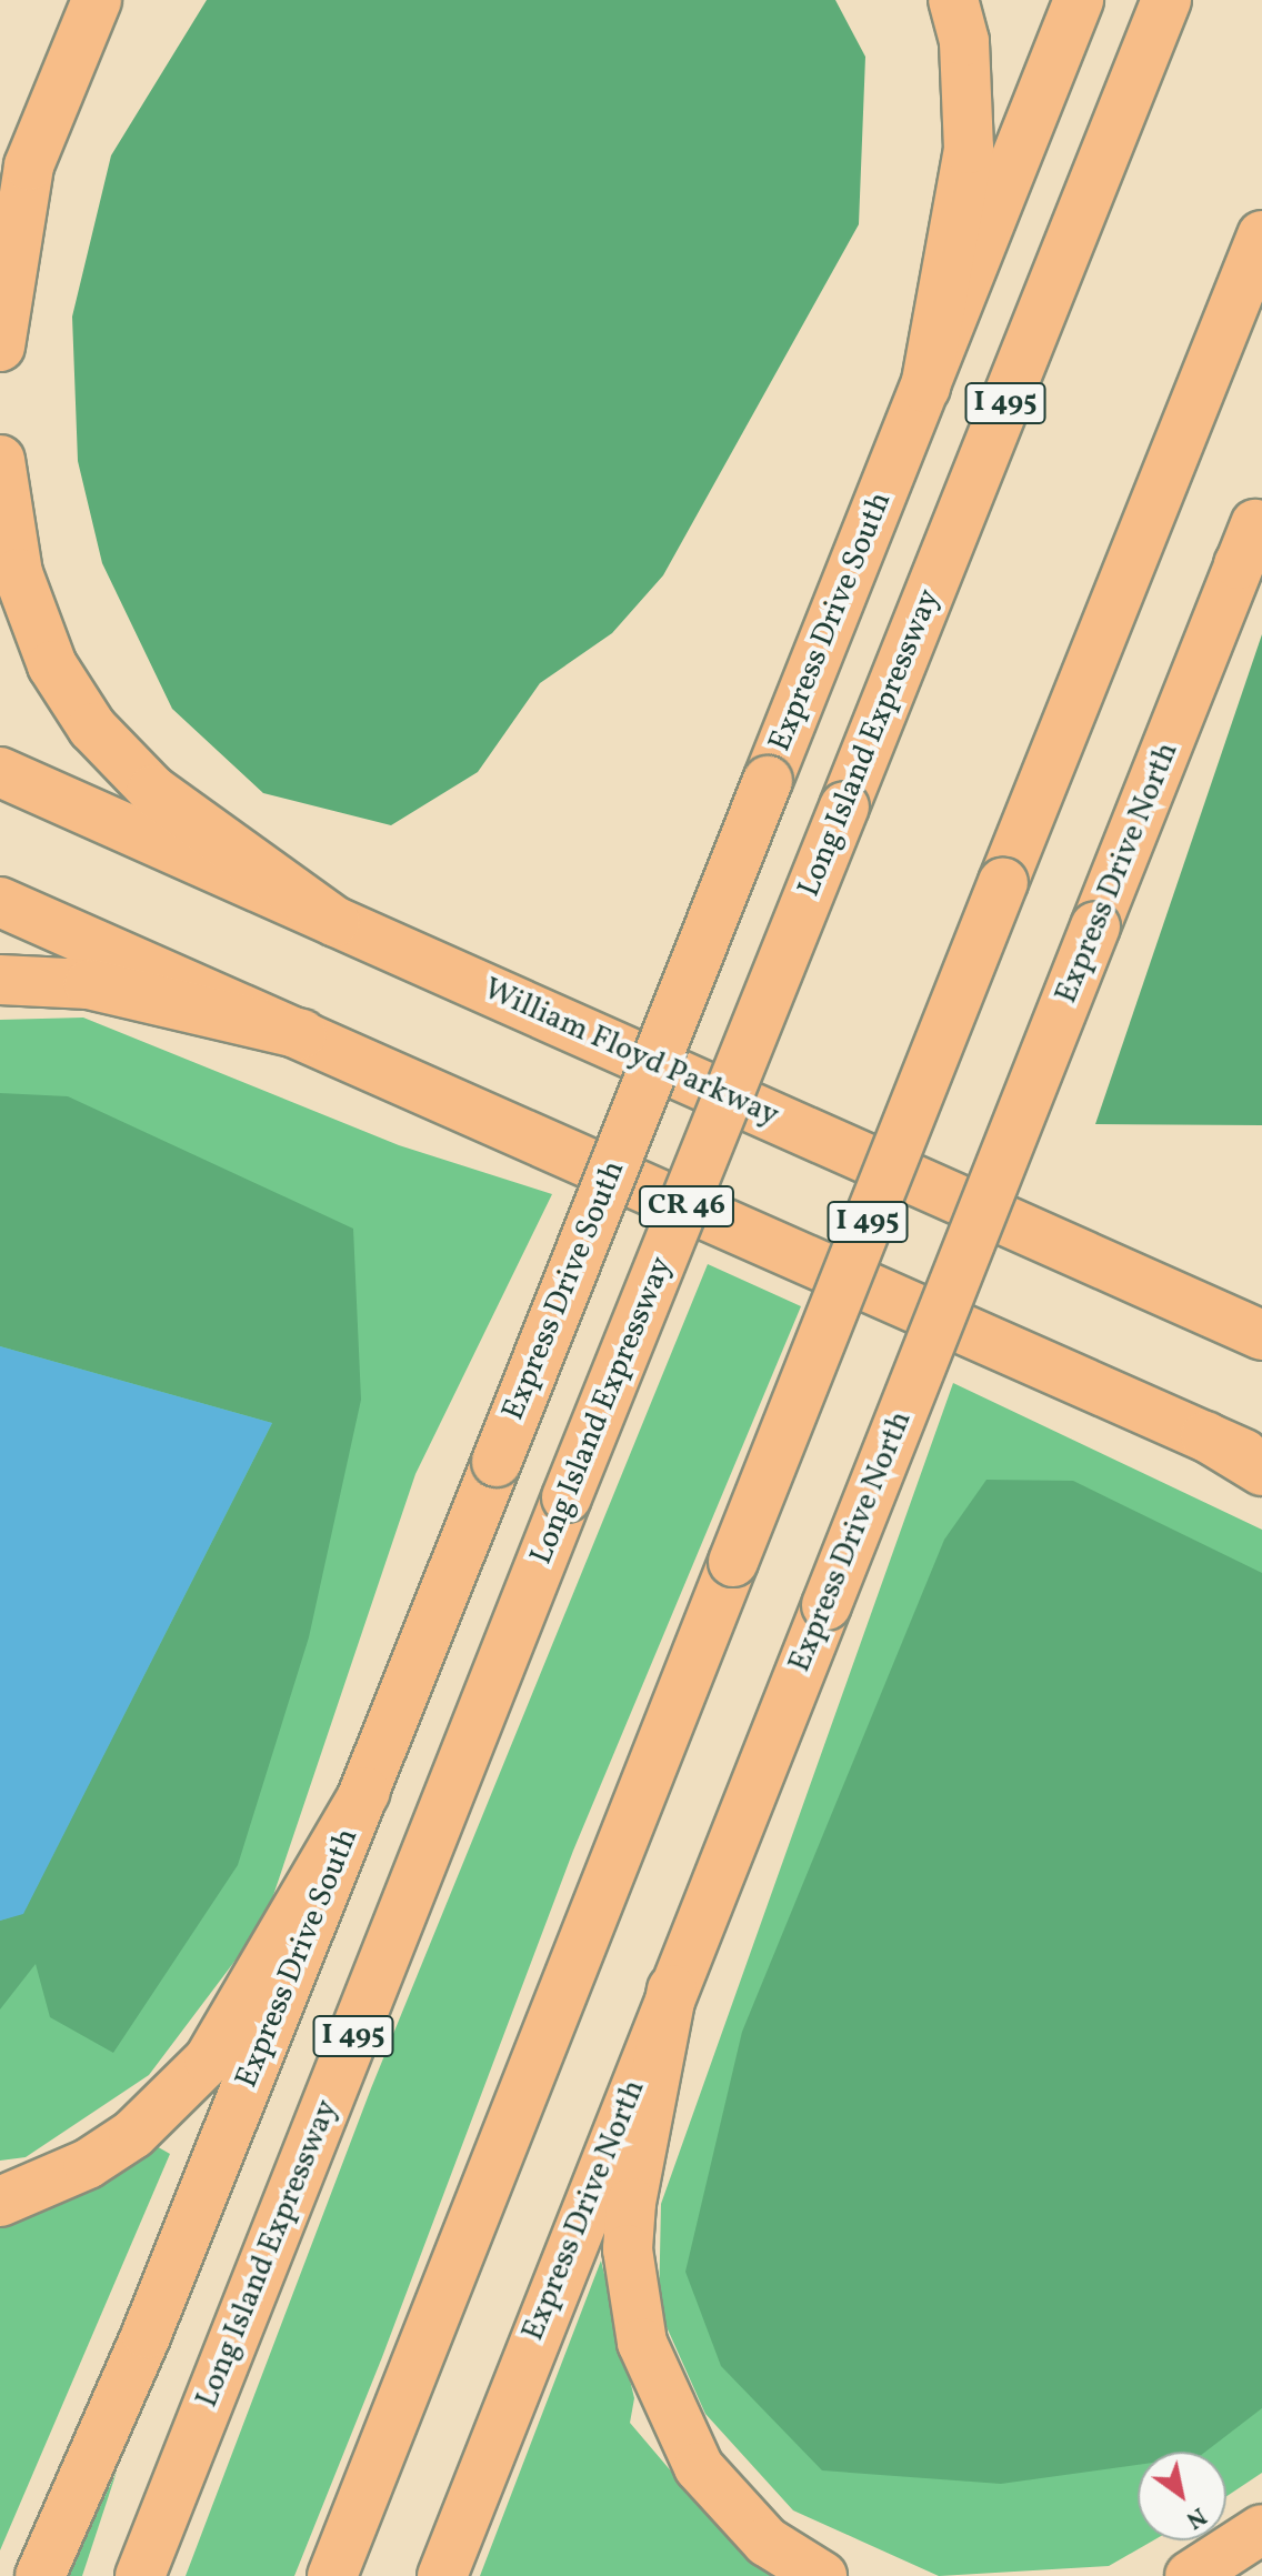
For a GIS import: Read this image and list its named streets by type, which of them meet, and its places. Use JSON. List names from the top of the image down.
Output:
{
  "streets": {
    "main road": [
      "I 495",
      "Express Drive South",
      "Long Island Expressway",
      "Express Drive North",
      "William Floyd Parkway",
      "CR 46"
    ]
  },
  "north": "bottom right"
}
